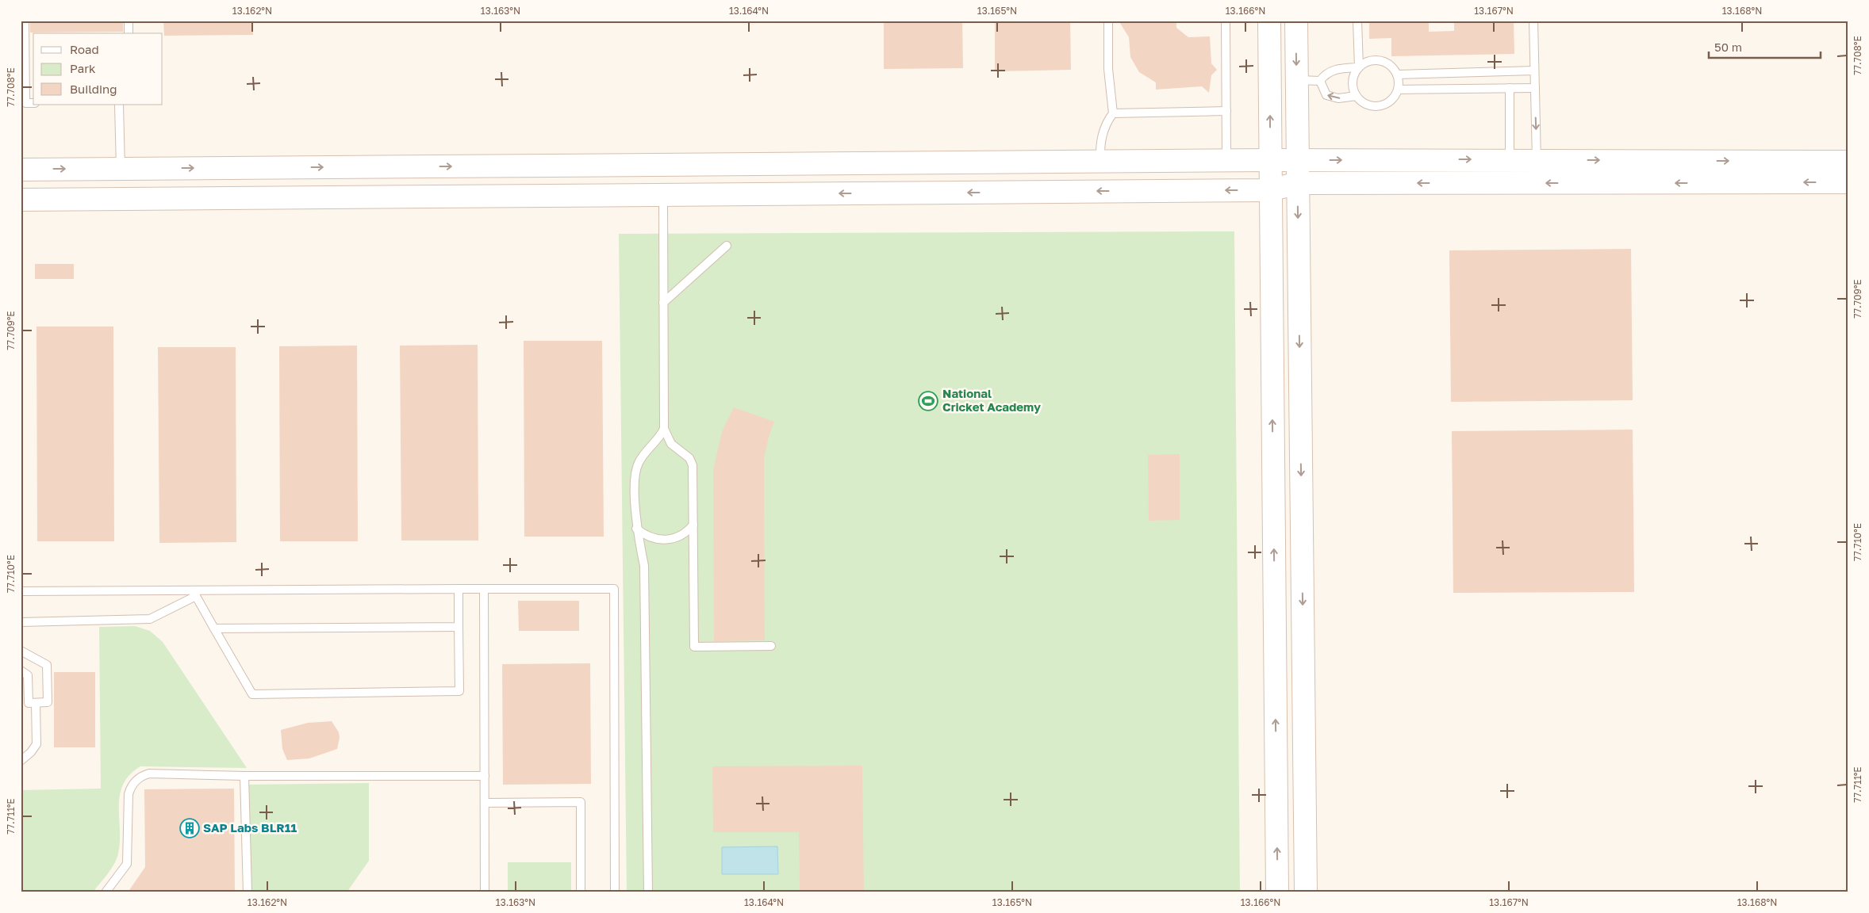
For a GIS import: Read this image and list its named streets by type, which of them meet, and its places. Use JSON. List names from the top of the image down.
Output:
{
  "places": {
    "sports": ["National Cricket Academy"],
    "building": ["SAP Labs BLR11"]
  },
  "legend": ["Road", "Park", "Building"],
  "scale_bar": "50 m",
  "coordinates": [
    "13.162°N",
    "13.163°N",
    "13.164°N",
    "13.165°N",
    "13.166°N",
    "13.167°N",
    "13.168°N",
    "77.708°E",
    "77.709°E",
    "77.710°E",
    "77.711°E"
  ]
}
